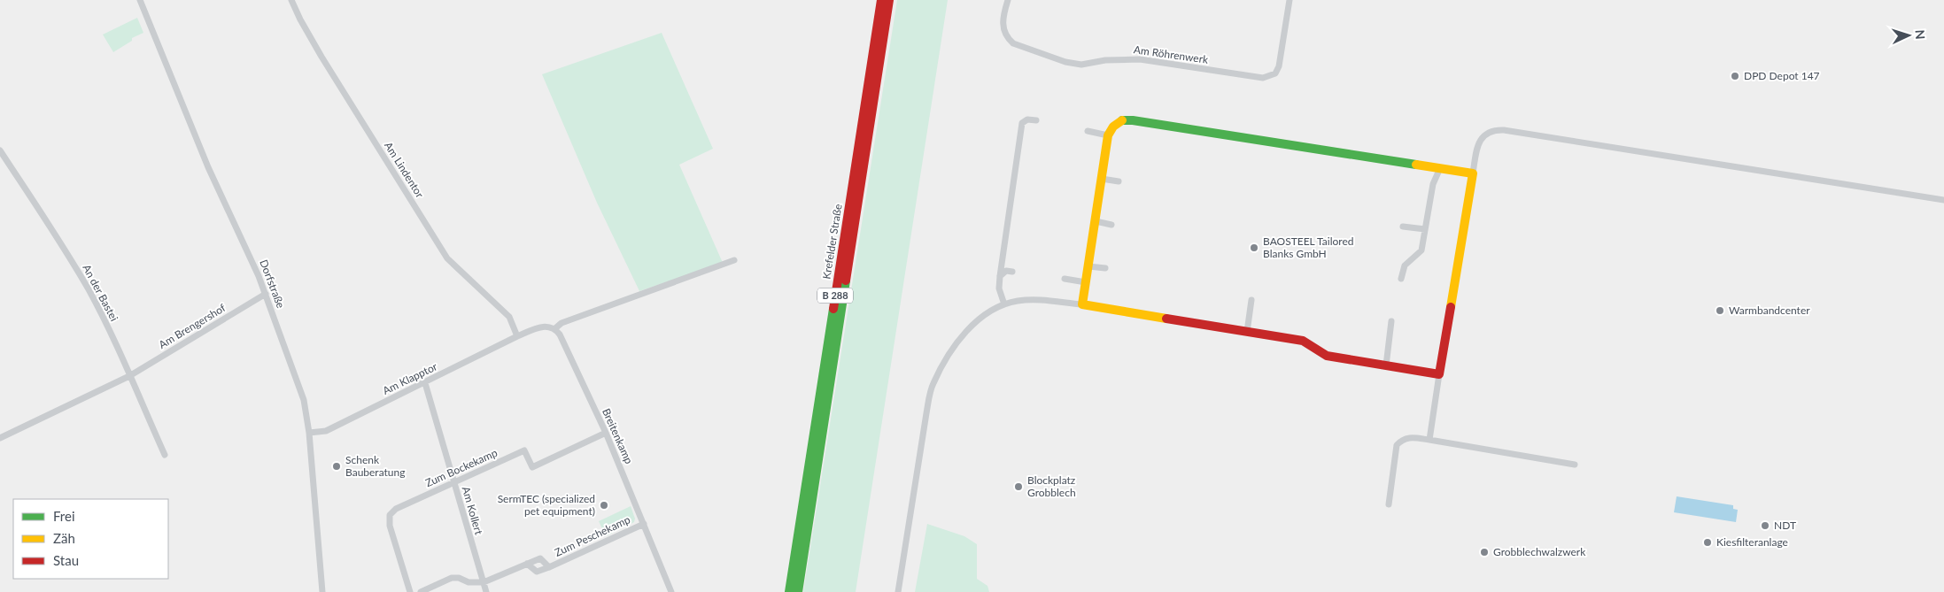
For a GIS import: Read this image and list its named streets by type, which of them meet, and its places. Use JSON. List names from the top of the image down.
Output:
{
  "streets": {
    "main road": ["Krefelder Straße", "B 288"],
    "street": [
      "Am Röhrenwerk",
      "Am Lindentor",
      "Dorfstraße",
      "An der Bastei",
      "Am Brengershof",
      "Am Klapptor",
      "Breitenkamp",
      "Zum Bockekamp",
      "Am Kollert",
      "Zum Peschekamp"
    ]
  },
  "crossings": [
    ["Am Lindentor", "Am Klapptor"],
    ["Dorfstraße", "Am Brengershof"],
    ["Dorfstraße", "Am Klapptor"],
    ["An der Bastei", "Am Brengershof"],
    ["Am Klapptor", "Am Kollert"],
    ["Breitenkamp", "Zum Bockekamp"],
    ["Breitenkamp", "Zum Peschekamp"],
    ["Zum Bockekamp", "Am Kollert"],
    ["Am Kollert", "Zum Peschekamp"]
  ],
  "places": [
    "DPD Depot 147",
    "BAOSTEEL Tailored Blanks GmbH",
    "Warmbandcenter",
    "Schenk Bauberatung",
    "Blockplatz Grobblech",
    "SermTEC (specialized pet equipment)",
    "NDT",
    "Kiesfilteranlage",
    "Grobblechwalzwerk"
  ],
  "legend": ["Frei", "Zäh", "Stau"],
  "north": "right"
}
